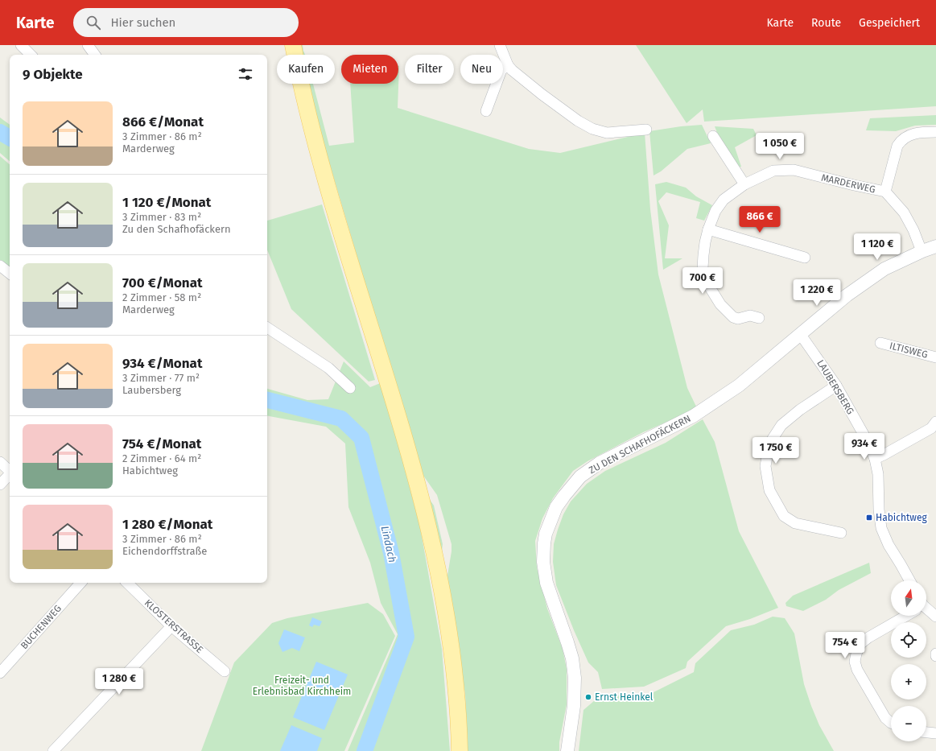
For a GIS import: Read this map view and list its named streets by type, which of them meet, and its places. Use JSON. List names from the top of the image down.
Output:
{
  "streets": {
    "street": [
      "MARDERWEG",
      "ILTISWEG",
      "LAUBERSBERG",
      "ZU DEN SCHAFHOFÄCKERN",
      "KLOSTERSTRASSE",
      "BUCHENWEG"
    ]
  },
  "crossings": [
    ["MARDERWEG", "ZU DEN SCHAFHOFÄCKERN"],
    ["LAUBERSBERG", "ZU DEN SCHAFHOFÄCKERN"]
  ],
  "water": ["Lindach"],
  "parks": ["Freizeit- und Erlebnisbad Kirchheim"],
  "places": {
    "transit": ["Habichtweg"],
    "other": ["Ernst Heinkel"]
  },
  "north": "top",
  "page": {
    "header": "Karte",
    "search": "Hier suchen",
    "nav": ["Karte", "Route", "Gespeichert"],
    "chip": [
      "Kaufen",
      "Mieten",
      "Filter",
      "Neu"
    ],
    "heading": "9 Objekte",
    "list": [
      {
        "name": "866 €/Monat",
        "note": "3 Zimmer · 86 m² · Marderweg"
      },
      {
        "name": "1 120 €/Monat",
        "note": "3 Zimmer · 83 m² · Zu den Schafhofäckern"
      },
      {
        "name": "700 €/Monat",
        "note": "2 Zimmer · 58 m² · Marderweg"
      },
      {
        "name": "934 €/Monat",
        "note": "3 Zimmer · 77 m² · Laubersberg"
      },
      {
        "name": "754 €/Monat",
        "note": "2 Zimmer · 64 m² · Habichtweg"
      },
      {
        "name": "1 280 €/Monat",
        "note": "3 Zimmer · 86 m² · Eichendorffstraße"
      }
    ],
    "price": [
      "1 050 €",
      "866 €",
      "1 120 €",
      "700 €",
      "1 220 €",
      "934 €",
      "1 750 €",
      "754 €",
      "1 280 €"
    ],
    "map_buttons": ["+", "−"]
  }
}
